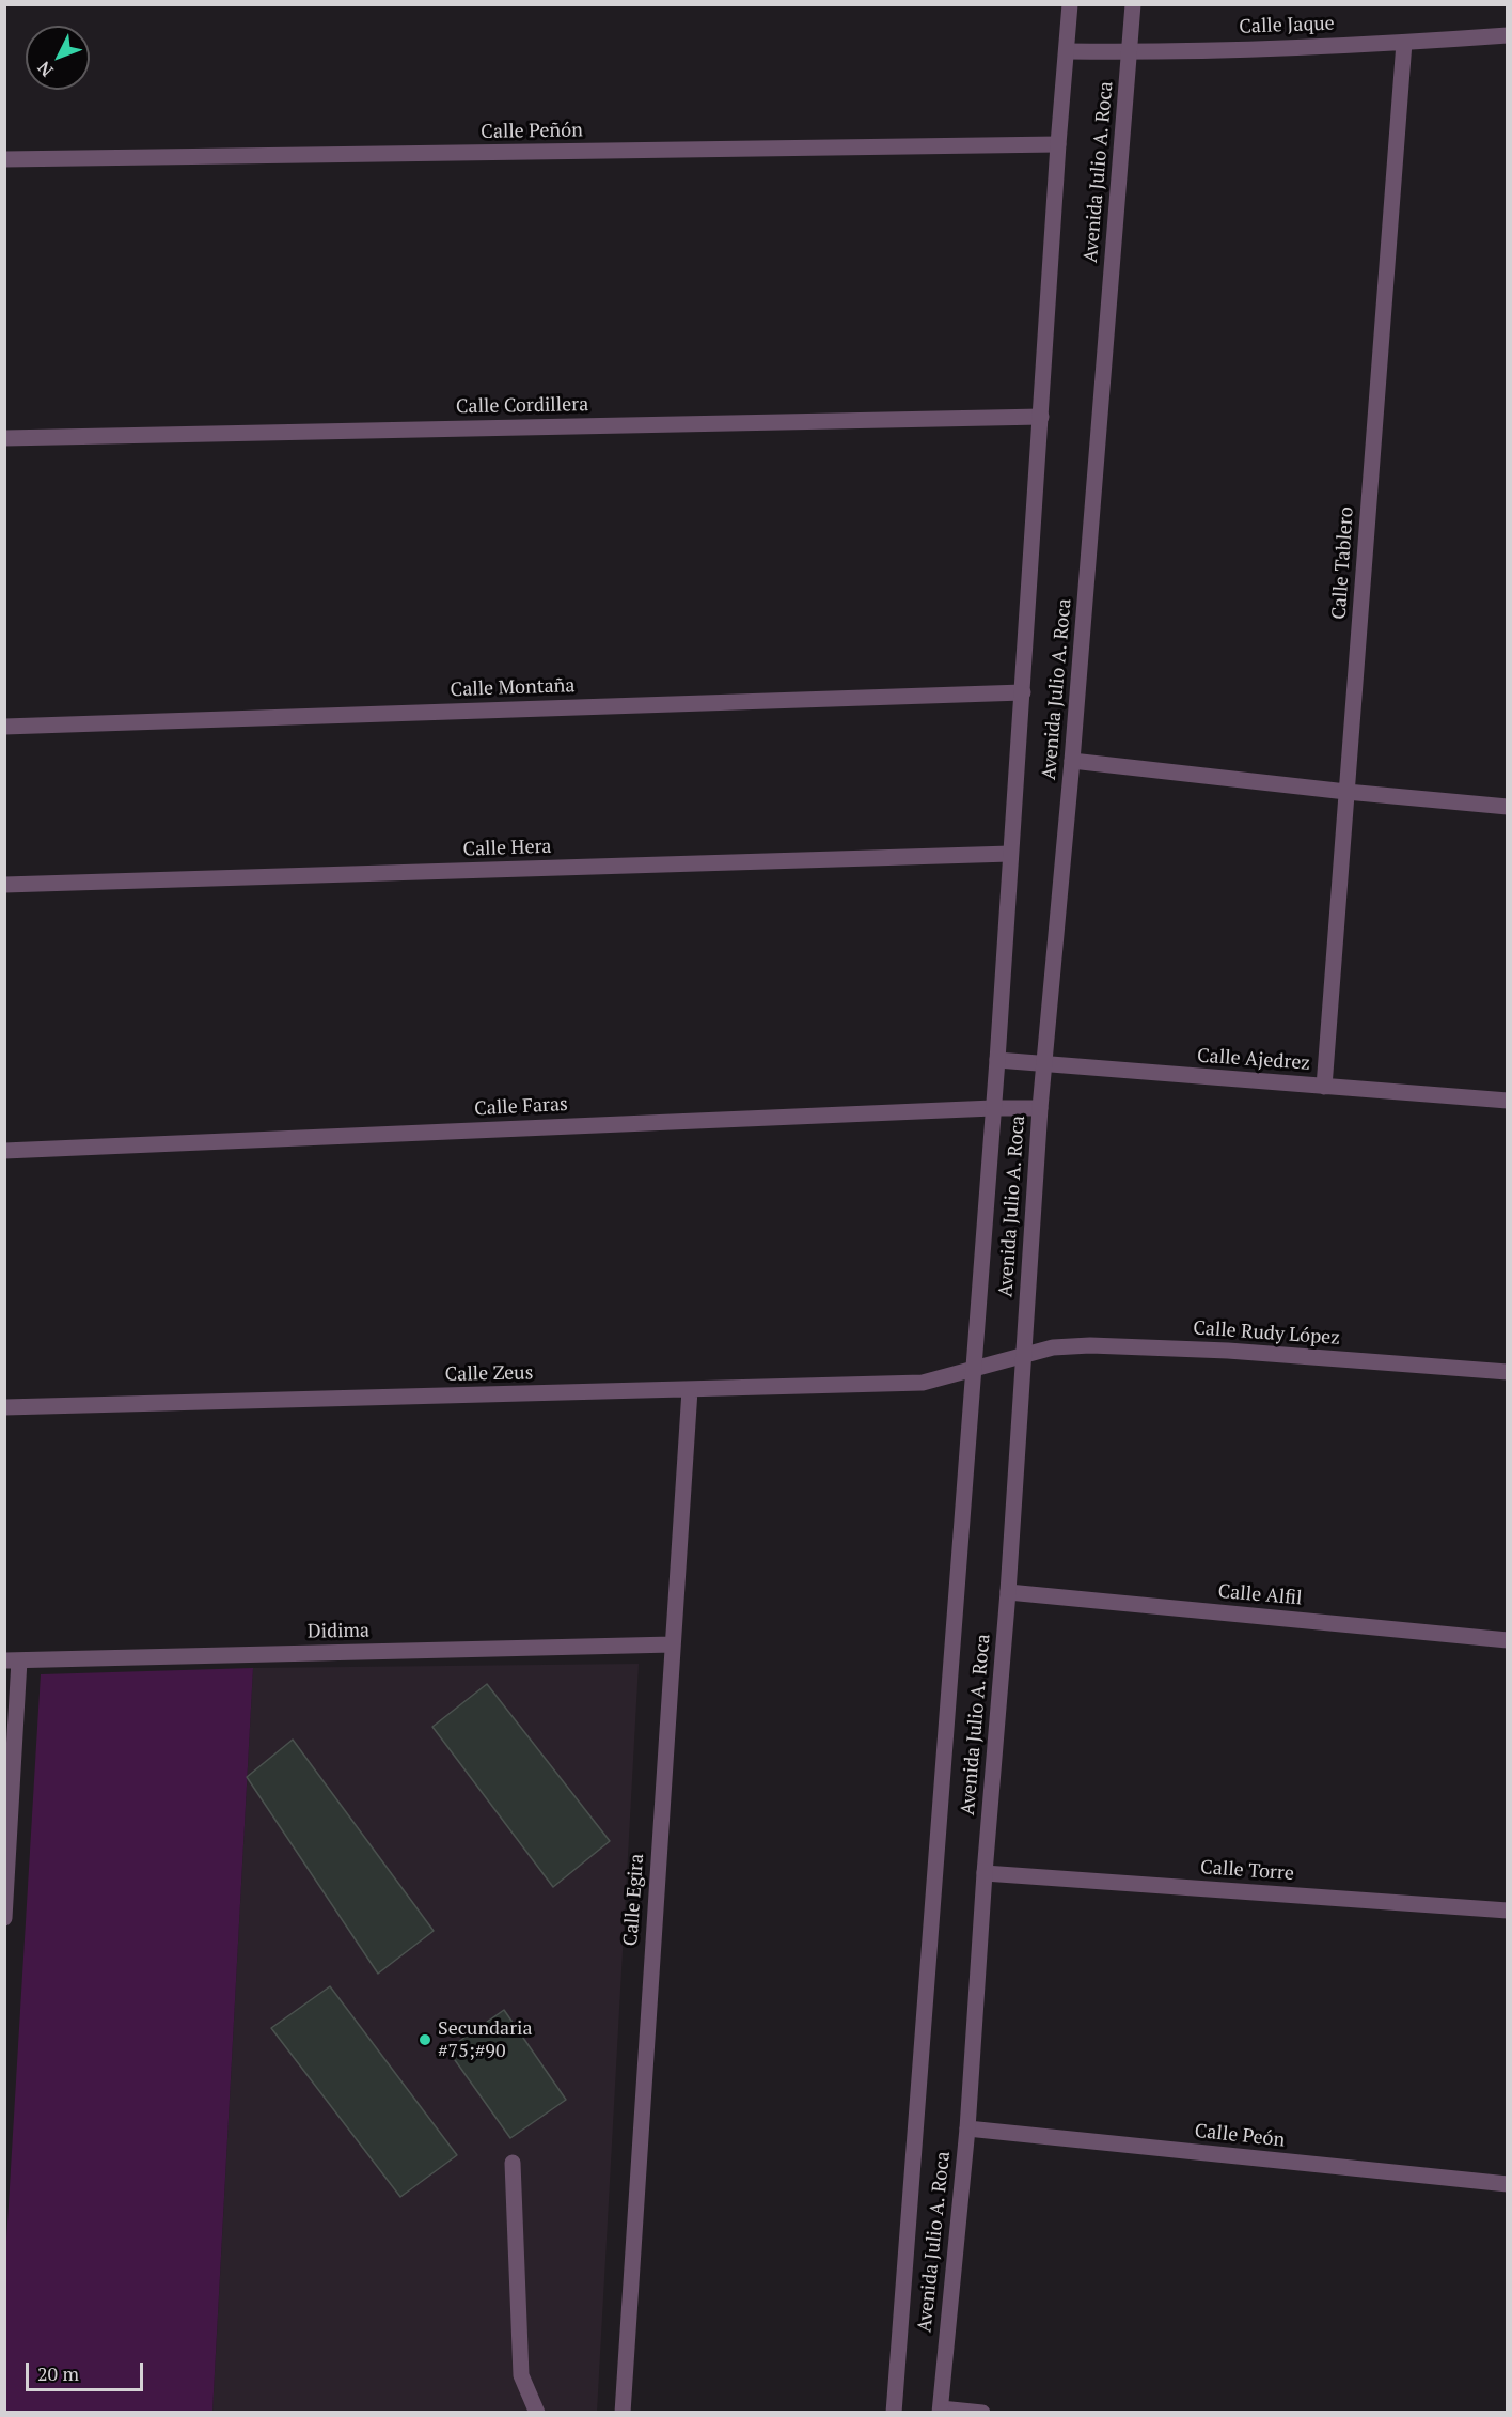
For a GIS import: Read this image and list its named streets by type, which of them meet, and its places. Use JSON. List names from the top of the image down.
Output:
{
  "streets": {
    "street": [
      "Calle Jaque",
      "Calle Peñón",
      "Avenida Julio A. Roca",
      "Calle Cordillera",
      "Calle Tablero",
      "Calle Montaña",
      "Calle Hera",
      "Calle Ajedrez",
      "Calle Faras",
      "Calle Rudy López",
      "Calle Zeus",
      "Calle Alfil",
      "Didima",
      "Calle Torre",
      "Calle Egira",
      "Calle Peón"
    ]
  },
  "crossings": [
    ["Calle Jaque", "Avenida Julio A. Roca"],
    ["Calle Jaque", "Calle Tablero"],
    ["Calle Peñón", "Avenida Julio A. Roca"],
    ["Avenida Julio A. Roca", "Calle Cordillera"],
    ["Avenida Julio A. Roca", "Calle Montaña"],
    ["Avenida Julio A. Roca", "Calle Hera"],
    ["Avenida Julio A. Roca", "Calle Ajedrez"],
    ["Avenida Julio A. Roca", "Calle Faras"],
    ["Avenida Julio A. Roca", "Calle Rudy López"],
    ["Avenida Julio A. Roca", "Calle Zeus"],
    ["Avenida Julio A. Roca", "Calle Alfil"],
    ["Avenida Julio A. Roca", "Calle Torre"],
    ["Avenida Julio A. Roca", "Calle Peón"],
    ["Calle Tablero", "Calle Ajedrez"],
    ["Calle Rudy López", "Calle Zeus"],
    ["Calle Zeus", "Calle Egira"],
    ["Didima", "Calle Egira"]
  ],
  "places": ["Secundaria #75;#90"],
  "scale_bar": "20 m",
  "north": "bottom left"
}
